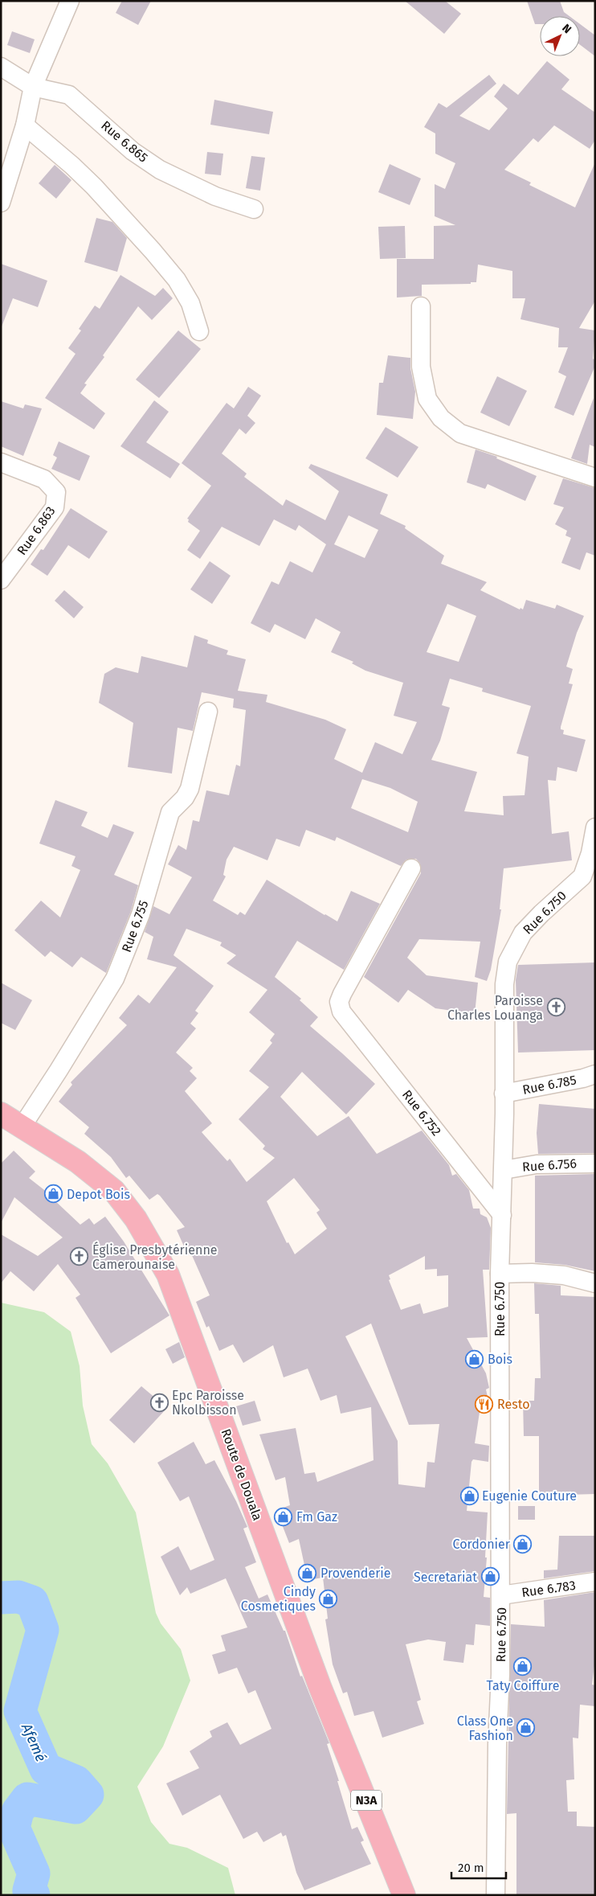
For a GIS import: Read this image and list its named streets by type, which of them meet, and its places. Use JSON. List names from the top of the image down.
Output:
{
  "streets": {
    "highway": ["Route de Douala", "N3A"],
    "street": [
      "Rue 6.865",
      "Rue 6.863",
      "Rue 6.750",
      "Rue 6.755",
      "Rue 6.785",
      "Rue 6.752",
      "Rue 6.756",
      "Rue 6.783"
    ]
  },
  "crossings": [
    ["Rue 6.750", "Rue 6.785"],
    ["Rue 6.750", "Rue 6.752"],
    ["Rue 6.750", "Rue 6.756"],
    ["Rue 6.750", "Rue 6.783"],
    ["Rue 6.755", "Route de Douala"]
  ],
  "water": ["Afemé"],
  "places": {
    "church": ["Paroisse Charles Louanga", "Église Presbytérienne Camerounaise", "Epc Paroisse Nkolbisson"],
    "shop": [
      "Depot Bois",
      "Bois",
      "Eugenie Couture",
      "Fm Gaz",
      "Cordonier",
      "Provenderie",
      "Secretariat",
      "Cindy Cosmetiques",
      "Taty Coiffure",
      "Class One Fashion"
    ],
    "restaurant": ["Resto"]
  },
  "scale_bar": "20 m",
  "north": "top right"
}
